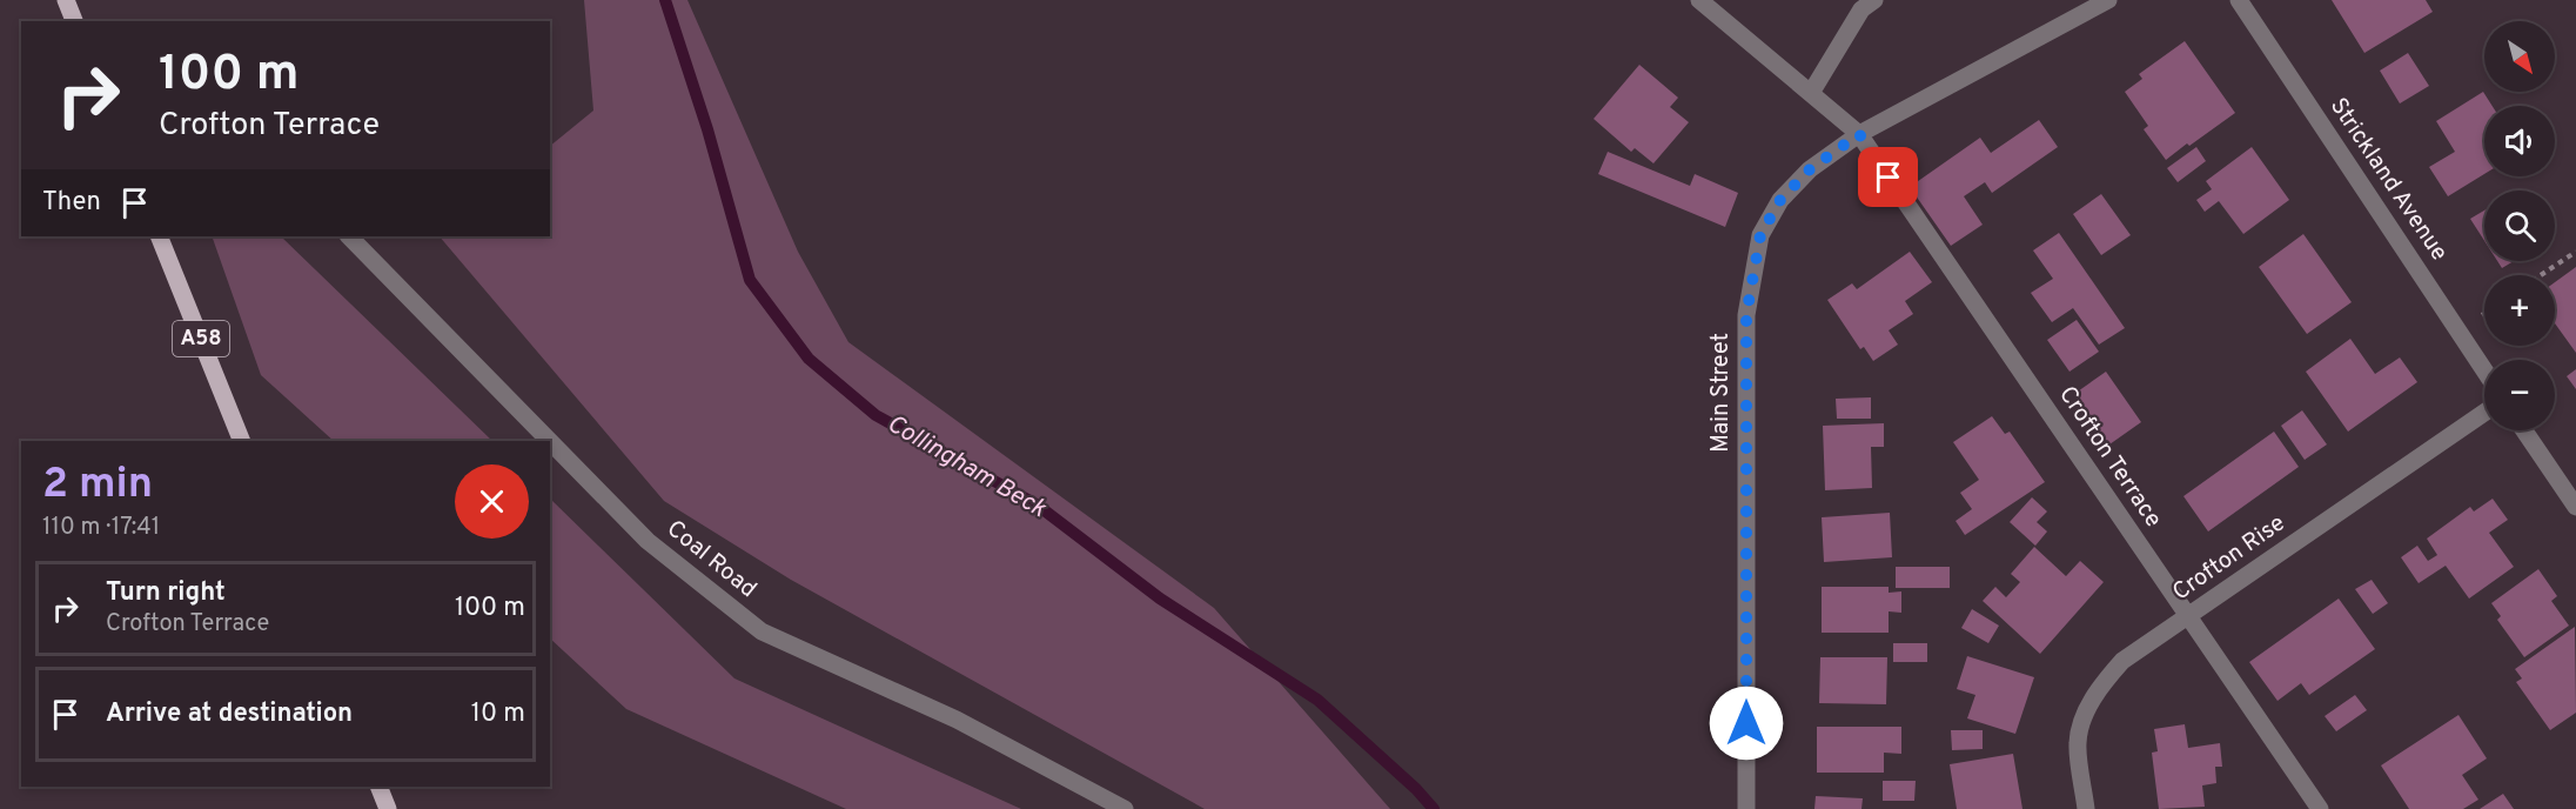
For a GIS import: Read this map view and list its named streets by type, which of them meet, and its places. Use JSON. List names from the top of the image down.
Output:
{
  "streets": {
    "main road": ["A58"],
    "street": [
      "Strickland Avenue",
      "Main Street",
      "Crofton Terrace",
      "Crofton Rise",
      "Coal Road"
    ]
  },
  "crossings": [
    ["Main Street", "Crofton Terrace"],
    ["Crofton Terrace", "Crofton Rise"]
  ],
  "water": ["Collingham Beck"],
  "north": "bottom right",
  "page": {
    "map_buttons": ["+", "−"],
    "turn": ["100 m", "Crofton Terrace"],
    "then": "Then",
    "heading": ["2 min", "110 m · 17:41"],
    "list": [
      {
        "name": "Turn right",
        "note": "Crofton Terrace",
        "value": "100 m"
      },
      {
        "name": "Arrive at destination",
        "value": "10 m"
      }
    ]
  }
}
